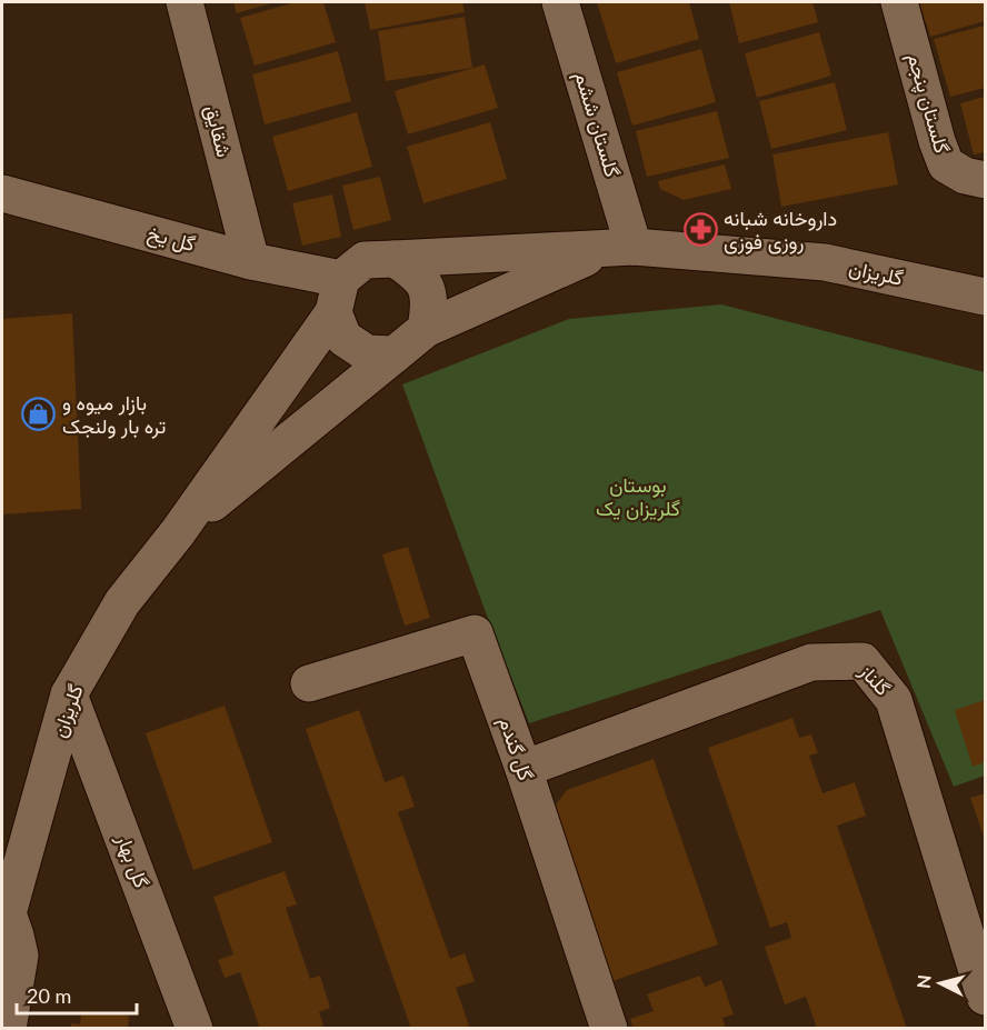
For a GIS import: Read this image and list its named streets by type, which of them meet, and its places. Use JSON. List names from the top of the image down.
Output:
{
  "streets": {
    "street": [
      "گلستان پنجم",
      "گلستان ششم",
      "شقایق",
      "گل یخ",
      "گلریزان",
      "گلناز",
      "گل گندم",
      "گل بهار"
    ]
  },
  "crossings": [
    ["گلستان ششم", "گلریزان"],
    ["شقایق", "گل یخ"],
    ["گل یخ", "گلریزان"],
    ["گلریزان", "گل بهار"],
    ["گلناز", "گل گندم"]
  ],
  "parks": ["بوستان گلریزان یک"],
  "places": {
    "pharmacy": ["داروخانه شبانه روزی فوزی"],
    "shop": ["بازار میوه و تره بار ولنجک"]
  },
  "scale_bar": "20 m",
  "north": "left"
}
